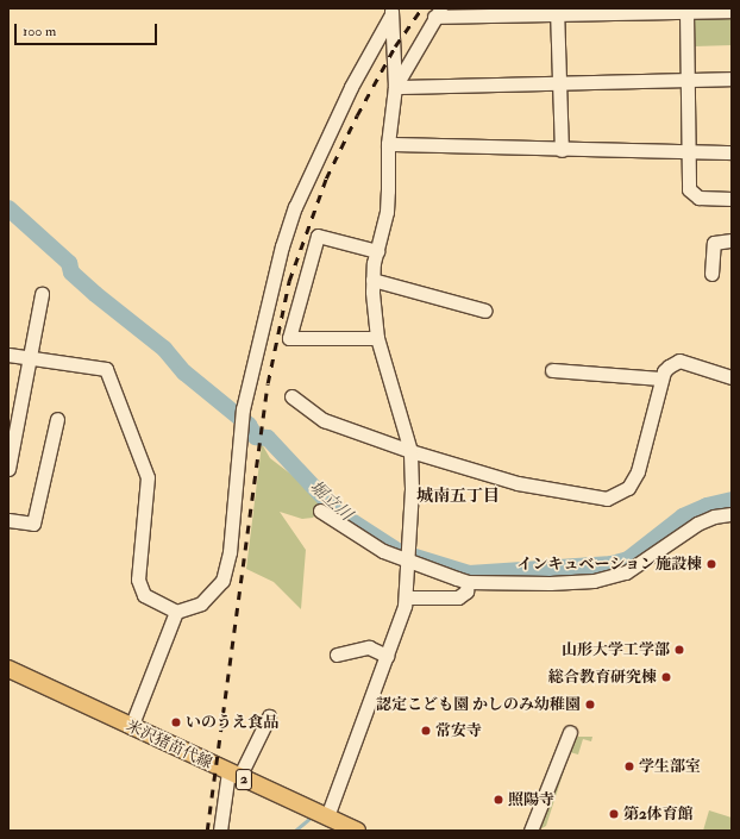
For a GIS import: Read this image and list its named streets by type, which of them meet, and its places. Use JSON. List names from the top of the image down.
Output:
{
  "streets": {
    "main road": ["米沢猪苗代線", "2"]
  },
  "districts": ["城南五丁目"],
  "water": ["堀立川"],
  "places": [
    "インキュベーション施設棟",
    "山形大学工学部",
    "総合教育研究棟",
    "認定こども園 かしのみ幼稚園",
    "いのうえ食品",
    "常安寺",
    "学生部室",
    "照陽寺",
    "第2体育館"
  ],
  "scale_bar": "100 m"
}
